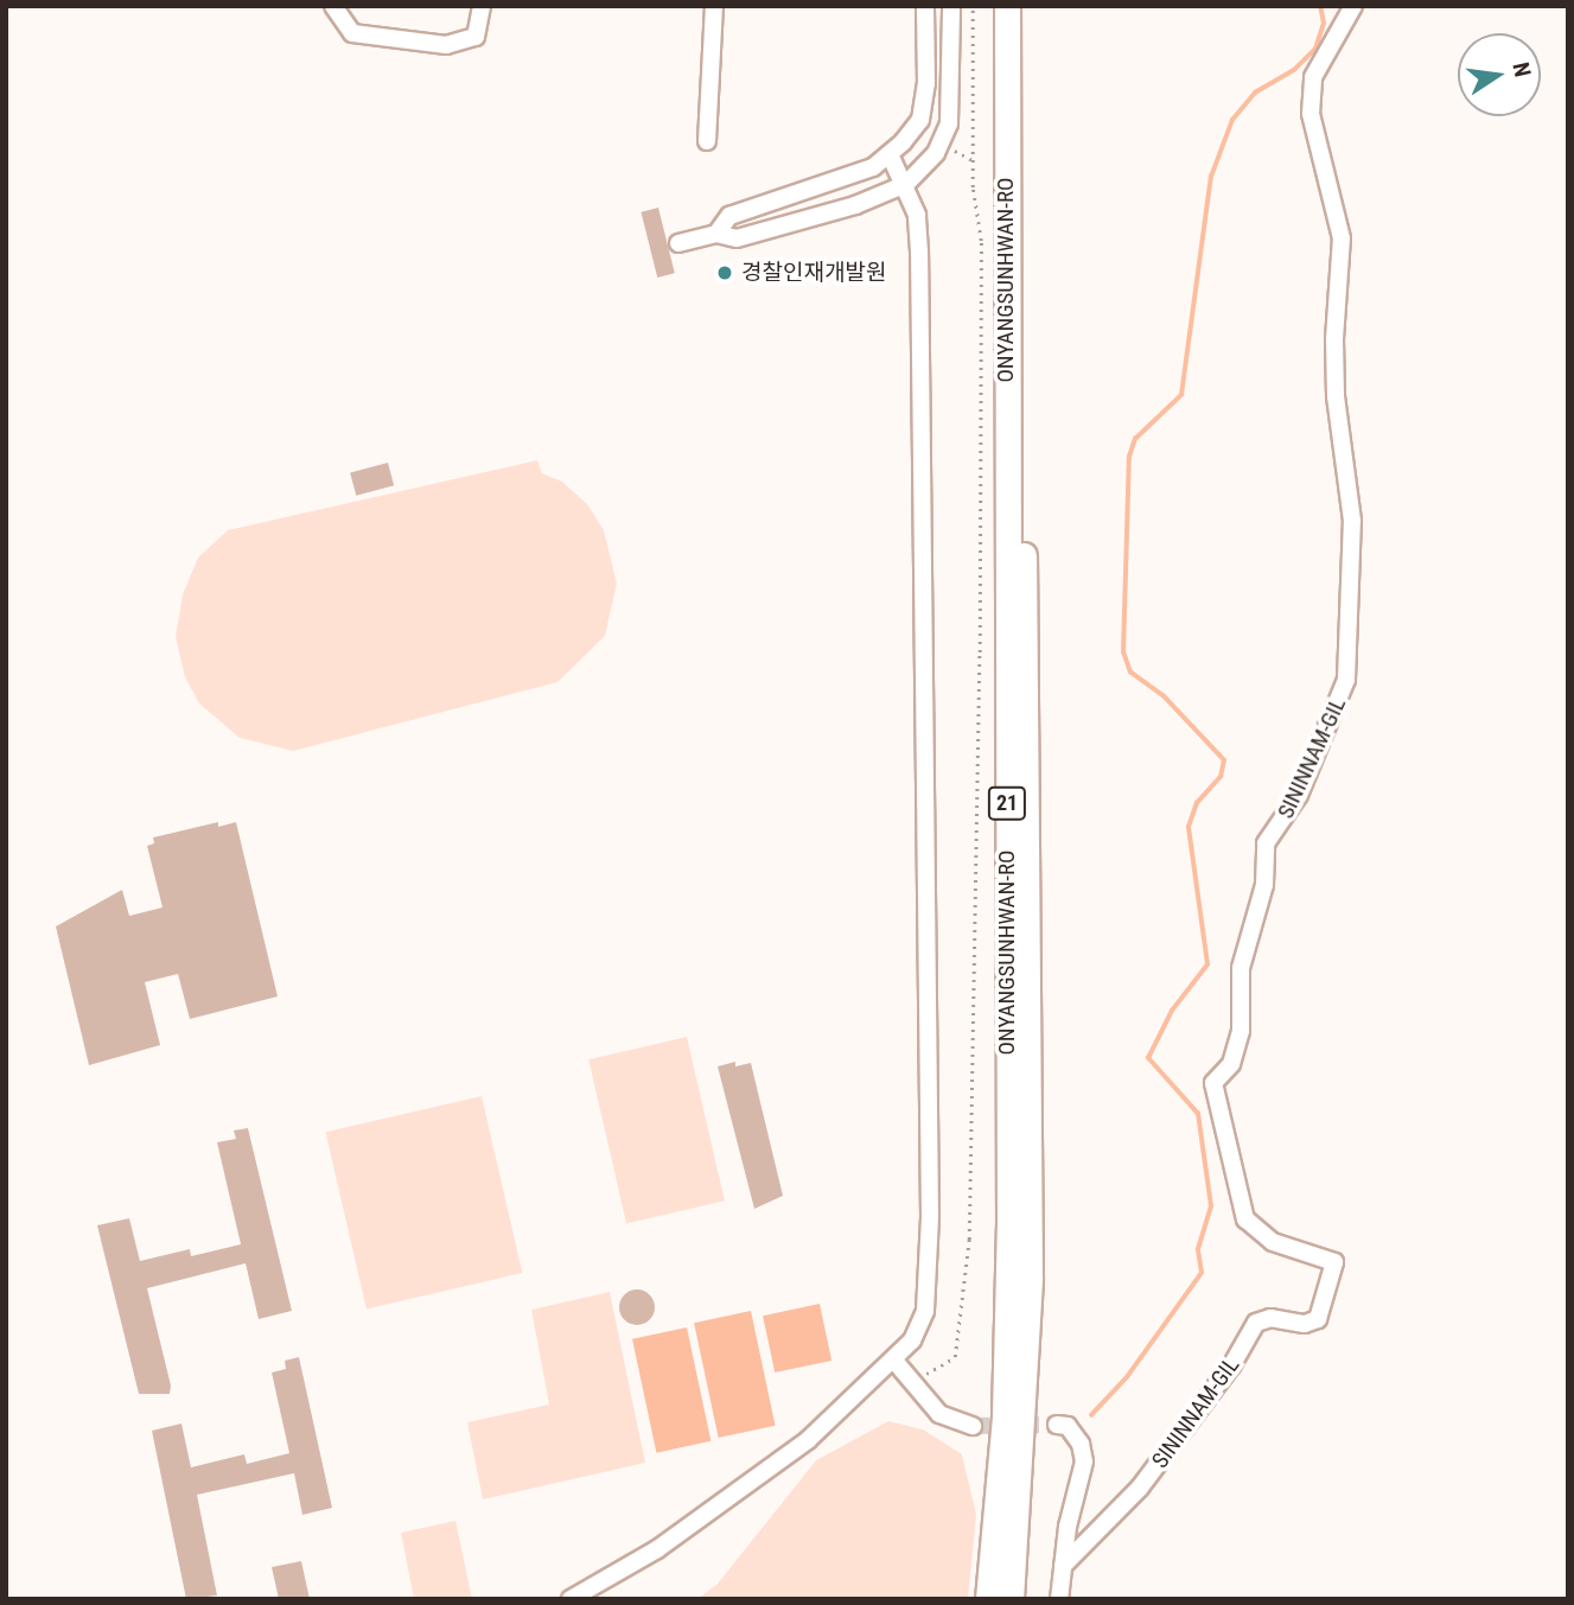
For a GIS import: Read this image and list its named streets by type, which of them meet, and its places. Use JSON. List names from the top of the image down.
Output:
{
  "streets": {
    "highway": ["ONYANGSUNHWAN-RO", "21"],
    "street": ["SININNAM-GIL"]
  },
  "places": ["경찰인재개발원"],
  "north": "right"
}
